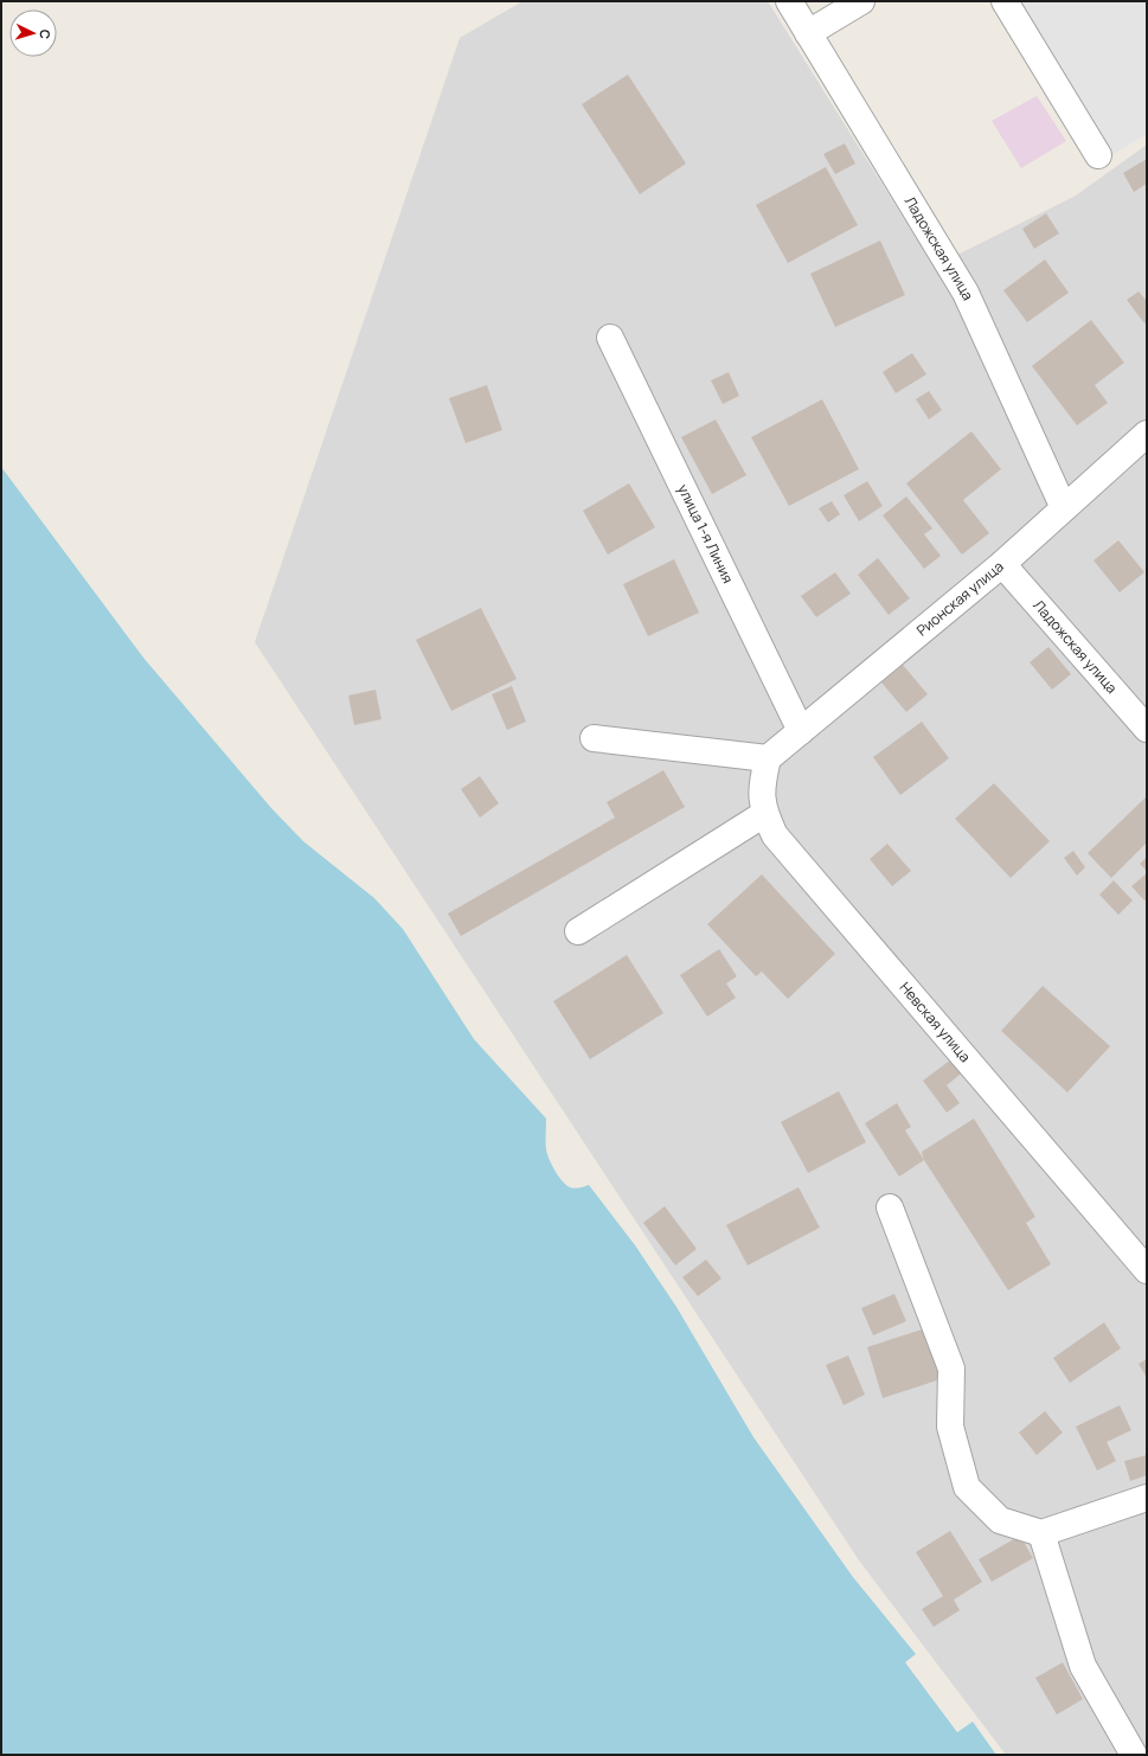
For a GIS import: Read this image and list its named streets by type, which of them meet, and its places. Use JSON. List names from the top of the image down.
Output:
{
  "streets": {
    "street": [
      "Ладожская улица",
      "улица 1-я Линия",
      "Рионская улица",
      "Невская улица"
    ]
  },
  "crossings": [
    ["Ладожская улица", "Рионская улица"],
    ["улица 1-я Линия", "Рионская улица"],
    ["Рионская улица", "Невская улица"]
  ],
  "north": "right"
}
